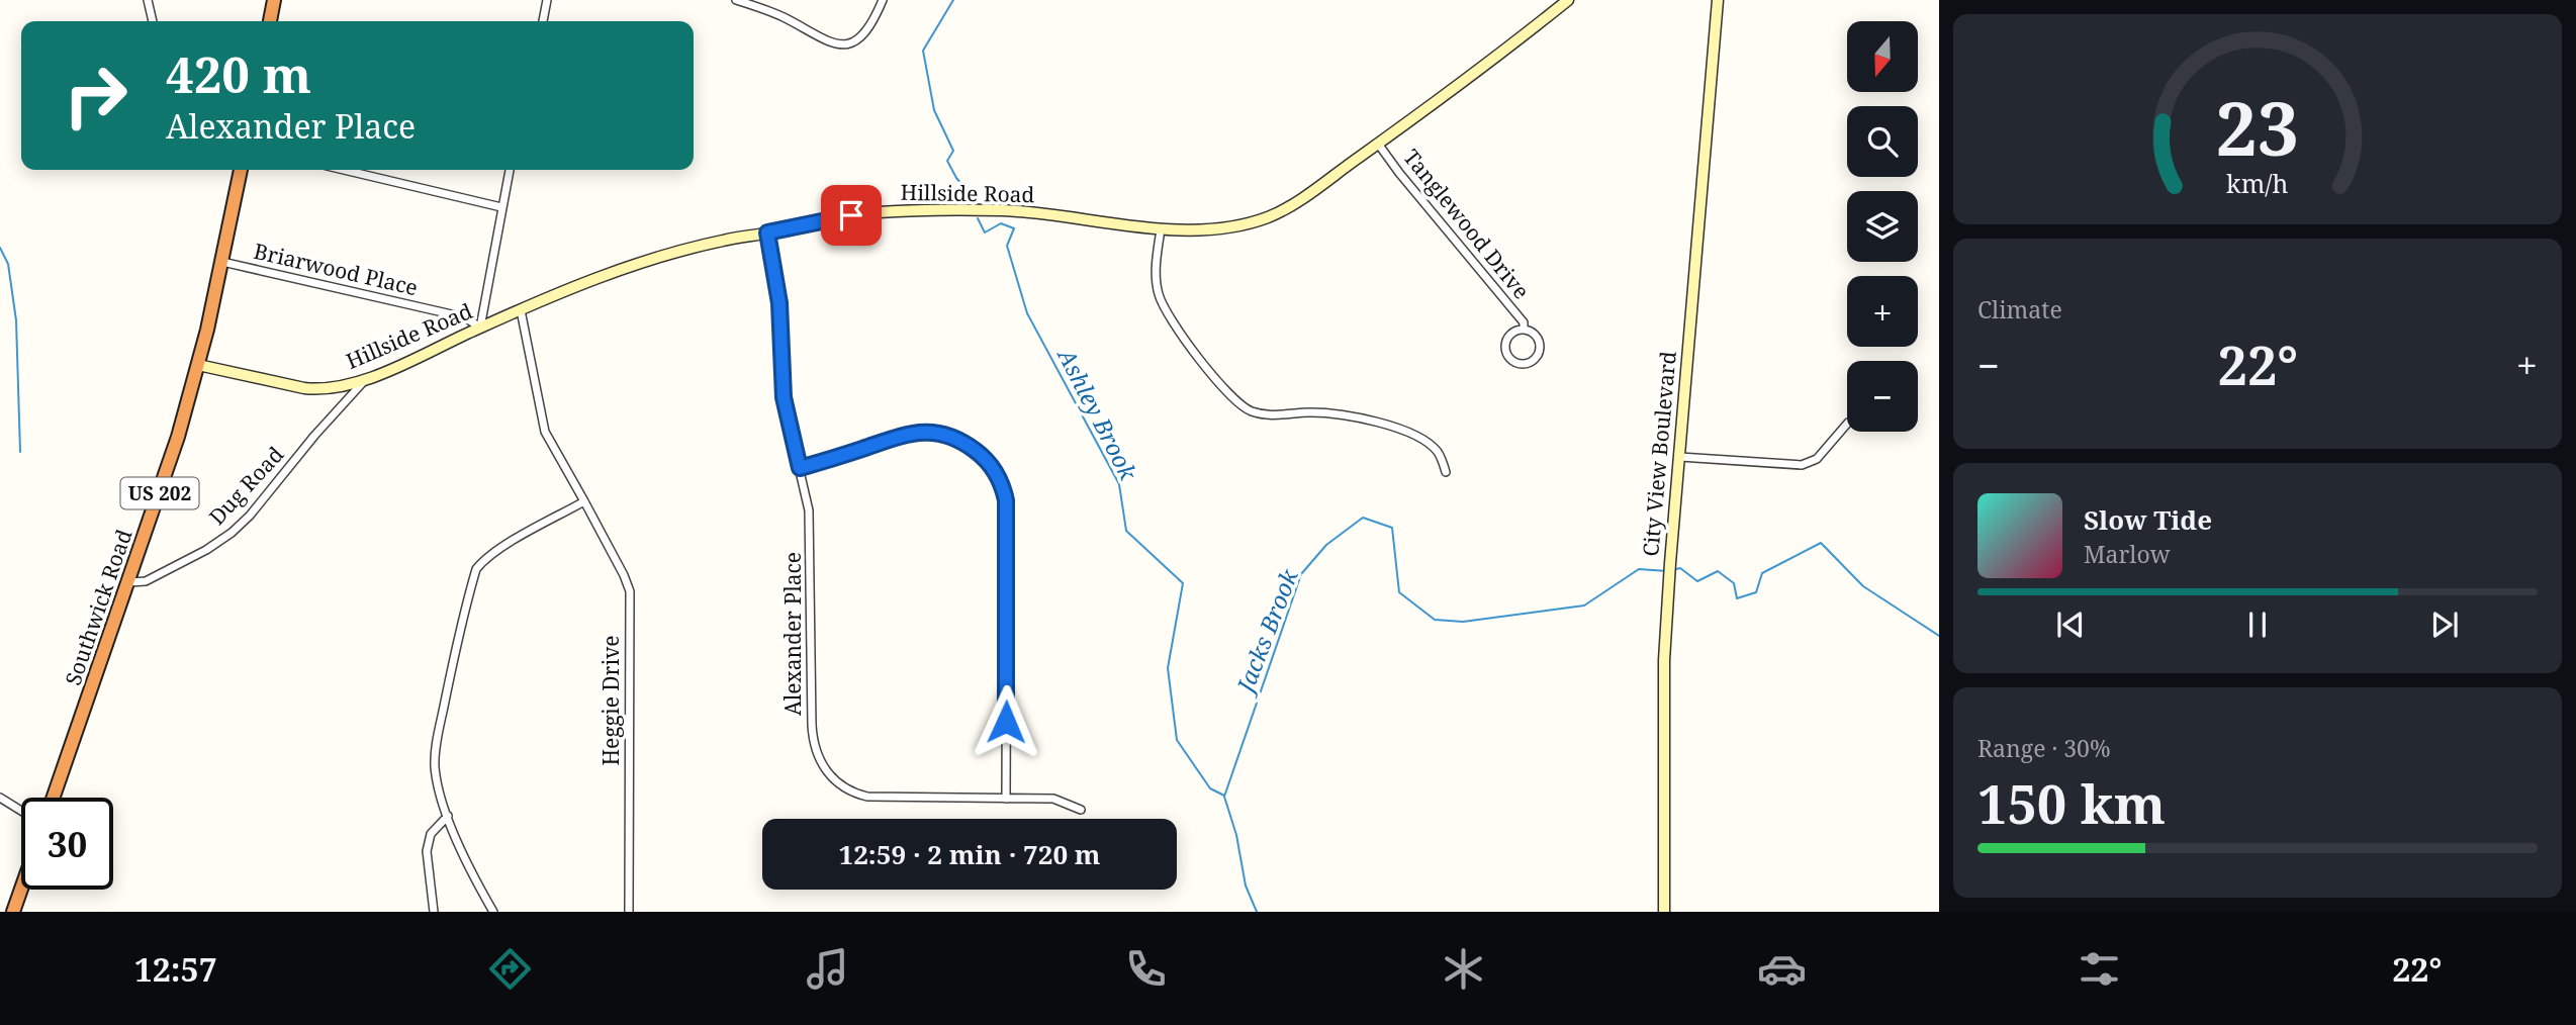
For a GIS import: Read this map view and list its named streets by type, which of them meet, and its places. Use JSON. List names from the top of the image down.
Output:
{
  "streets": {
    "highway": ["US 202", "Southwick Road"],
    "street": [
      "Hillside Road",
      "Tanglewood Drive",
      "Briarwood Place",
      "City View Boulevard",
      "Dug Road",
      "Alexander Place",
      "Heggie Drive"
    ]
  },
  "crossings": [
    ["Hillside Road", "Tanglewood Drive"],
    ["Hillside Road", "Briarwood Place"],
    ["Hillside Road", "Dug Road"],
    ["Hillside Road", "Southwick Road"],
    ["Hillside Road", "Alexander Place"],
    ["Hillside Road", "Heggie Drive"],
    ["Briarwood Place", "Southwick Road"],
    ["Dug Road", "Southwick Road"]
  ],
  "water": ["Ashley Brook", "Jacks Brook"],
  "north": "bottom",
  "page": {
    "map_buttons": ["+", "−"],
    "turn": ["420 m", "Alexander Place"],
    "tile": [
      "Climate",
      ["Range · 30%", "150 km"]
    ],
    "heat": ["−", "22°", "+"],
    "song": ["Slow Tide", "Marlow"],
    "limit": "30",
    "trip": "12:59 · 2 min · 720 m",
    "tabs": ["12:57", "22°"],
    "gauge": ["23", "km/h"]
  }
}
